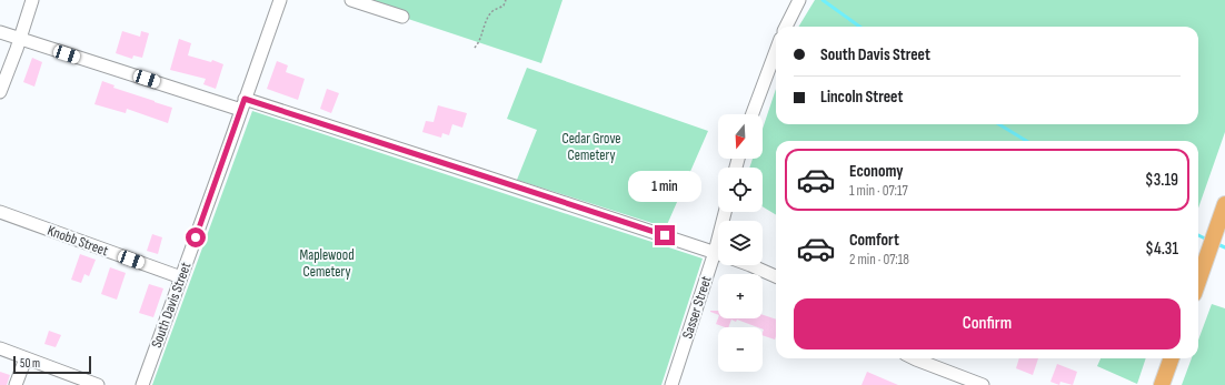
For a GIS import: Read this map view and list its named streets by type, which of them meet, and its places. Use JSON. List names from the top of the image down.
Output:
{
  "streets": {
    "street": ["Knobb Street", "South Davis Street", "Sasser Street"]
  },
  "crossings": [
    ["Knobb Street", "South Davis Street"]
  ],
  "parks": ["Cedar Grove Cemetery", "Maplewood Cemetery"],
  "scale_bar": "50 m",
  "north": "bottom",
  "page": {
    "banner": ["South Davis Street", "Lincoln Street"],
    "map_buttons": ["+", "−"],
    "list": [
      {
        "name": "Economy",
        "note": "1 min · 07:17",
        "value": "$3.19"
      },
      {
        "name": "Comfort",
        "note": "2 min · 07:18",
        "value": "$4.31"
      }
    ],
    "bubble": "1 min",
    "buttons": "Confirm",
    "scale": "50 m"
  }
}
